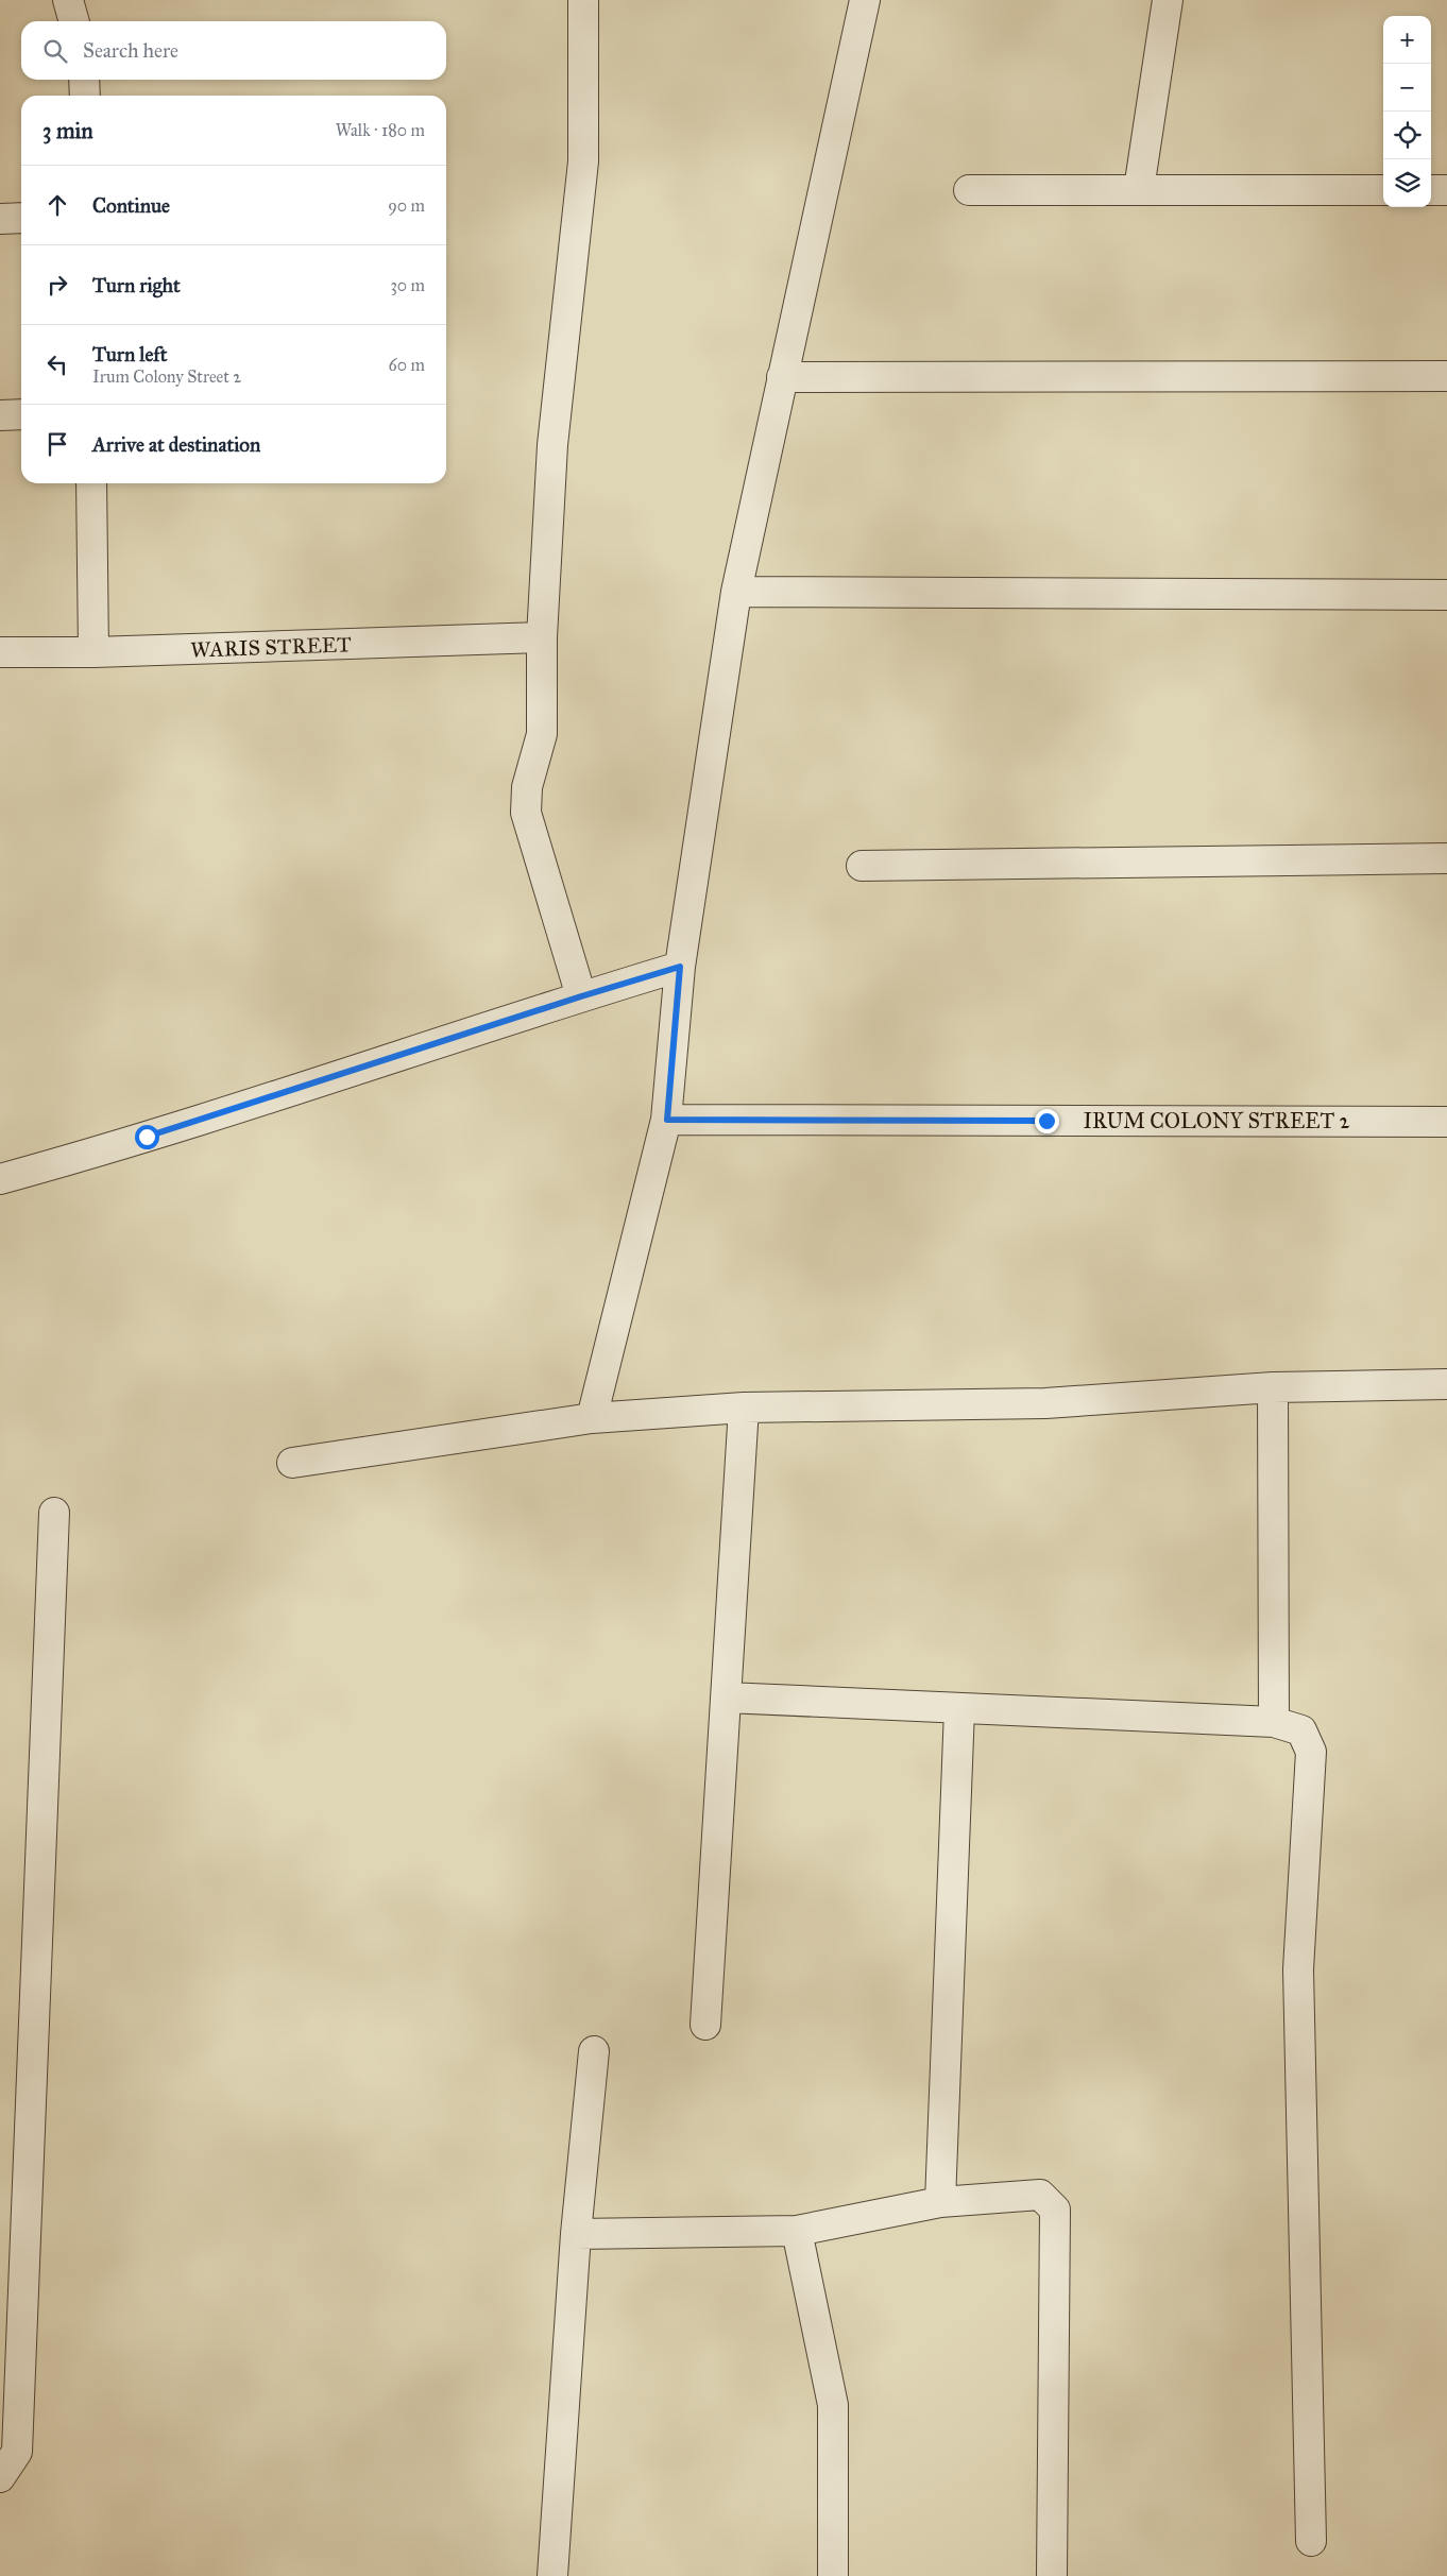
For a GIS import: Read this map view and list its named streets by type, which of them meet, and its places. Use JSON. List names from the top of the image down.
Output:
{
  "streets": {
    "street": ["WARIS STREET", "IRUM COLONY STREET 2"]
  },
  "page": {
    "map_buttons": ["+", "−"],
    "search": "Search here",
    "heading": ["3 min", "Walk · 180 m"],
    "list": [
      ["Continue", "90 m"],
      ["Turn right", "30 m"],
      ["Turn left", "Irum Colony Street 2", "60 m"],
      "Arrive at destination"
    ]
  }
}
